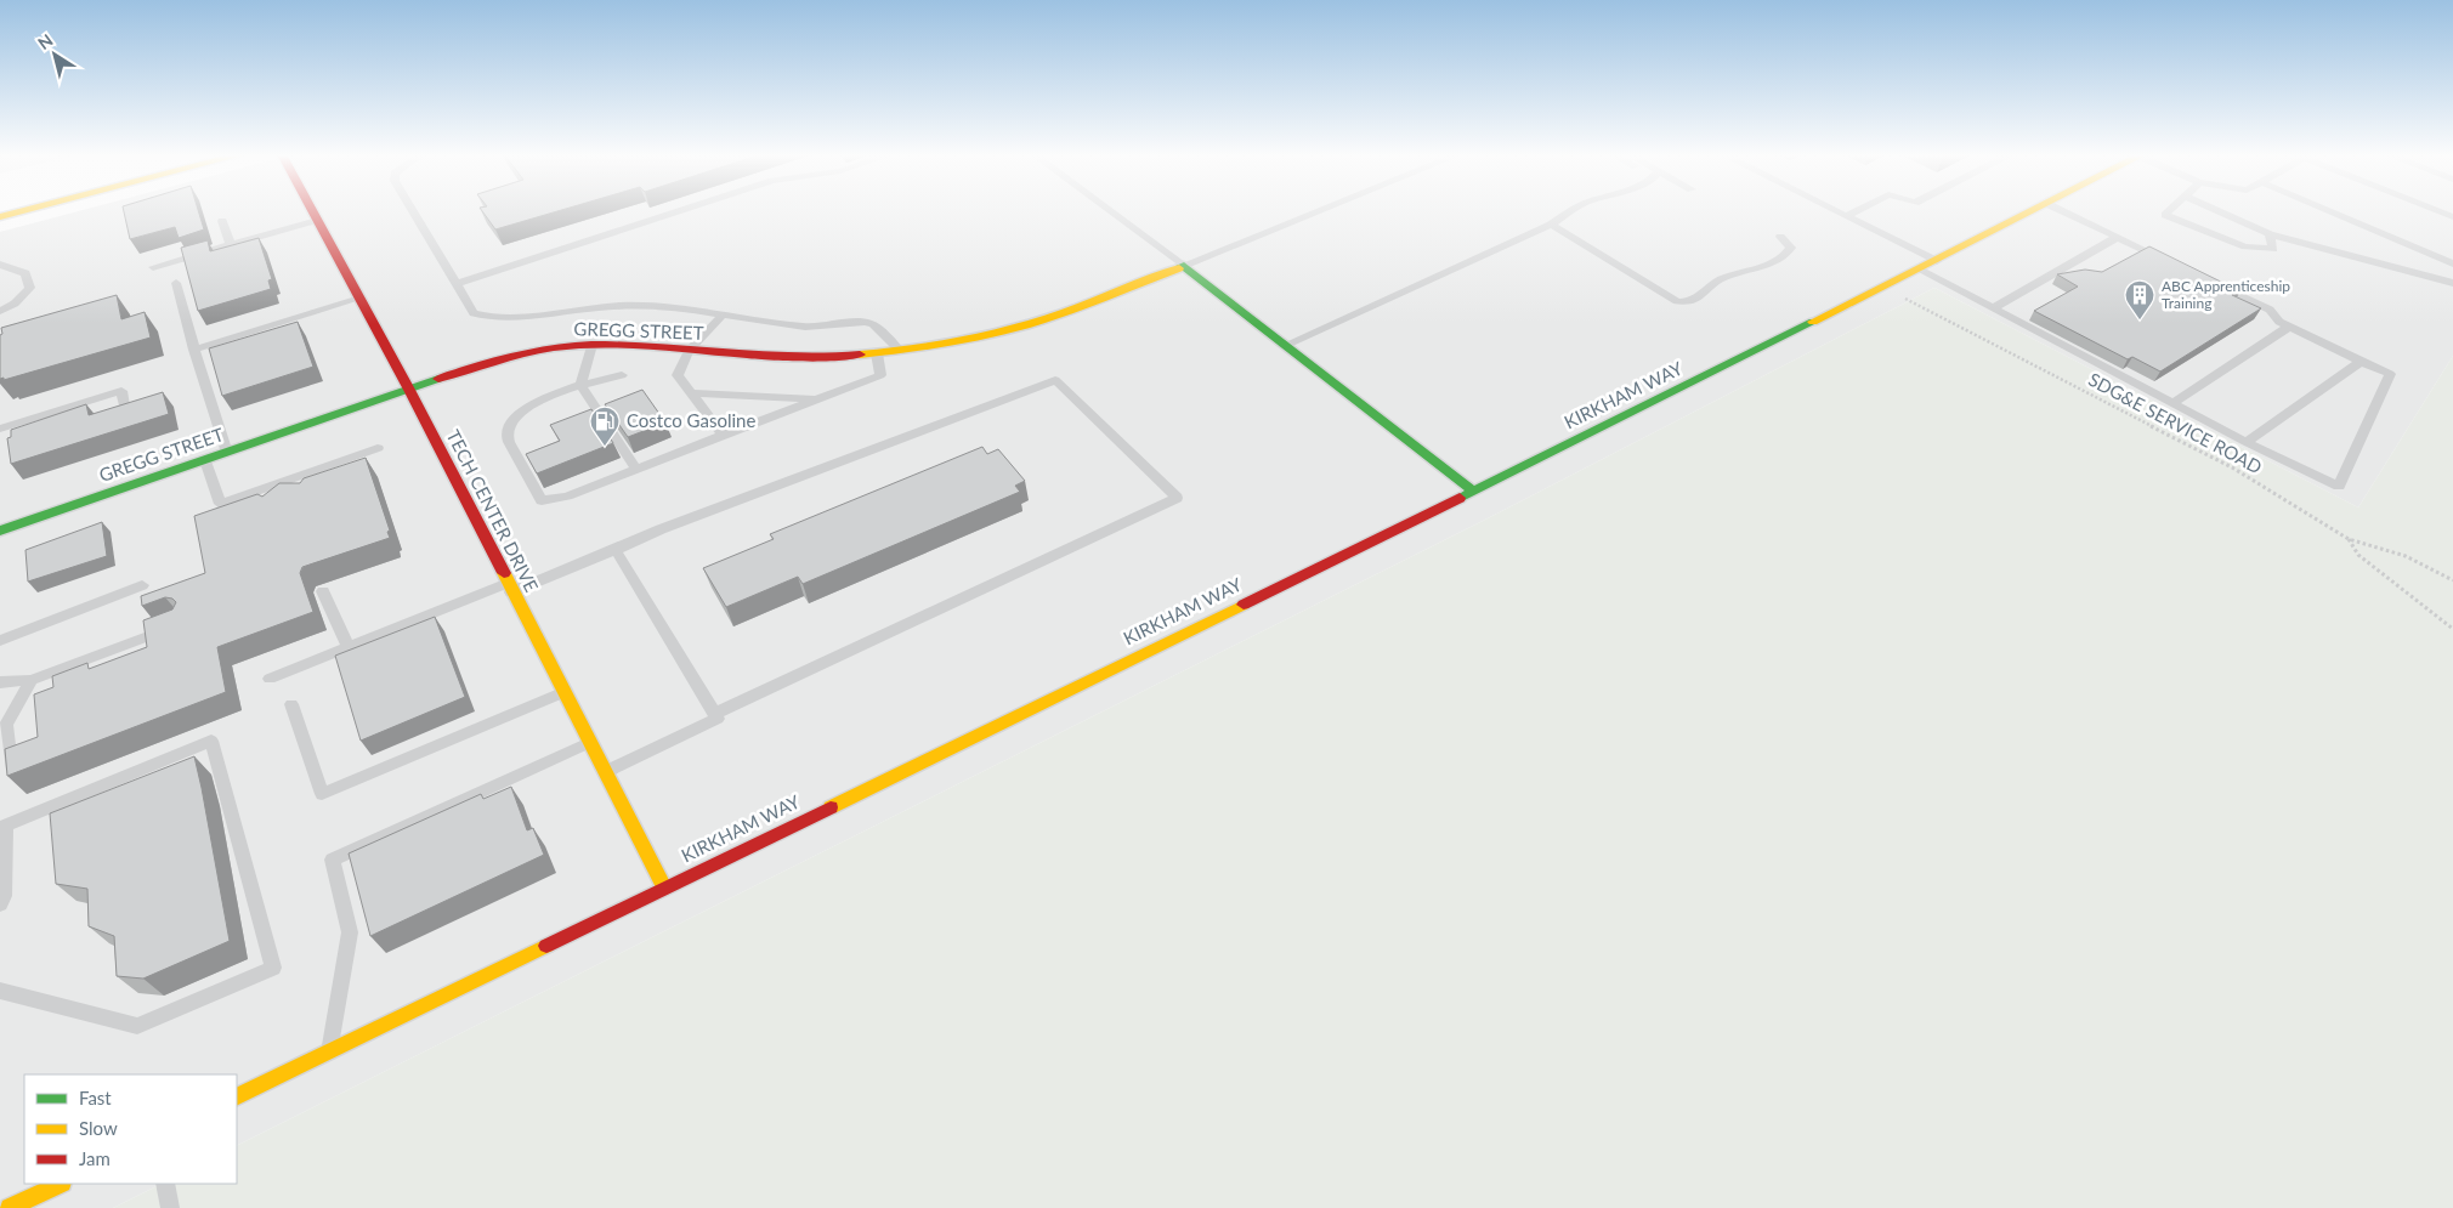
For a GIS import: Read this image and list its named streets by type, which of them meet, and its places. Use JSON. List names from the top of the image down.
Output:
{
  "streets": {
    "street": ["GREGG STREET", "KIRKHAM WAY", "TECH CENTER DRIVE"],
    "path": ["SDG&E SERVICE ROAD"]
  },
  "crossings": [
    ["GREGG STREET", "TECH CENTER DRIVE"],
    ["KIRKHAM WAY", "SDG&E SERVICE ROAD"],
    ["KIRKHAM WAY", "TECH CENTER DRIVE"]
  ],
  "places": {
    "building": ["ABC Apprenticeship Training"],
    "fuel station": ["Costco Gasoline"]
  },
  "legend": ["Fast", "Slow", "Jam"],
  "north": "top left"
}
